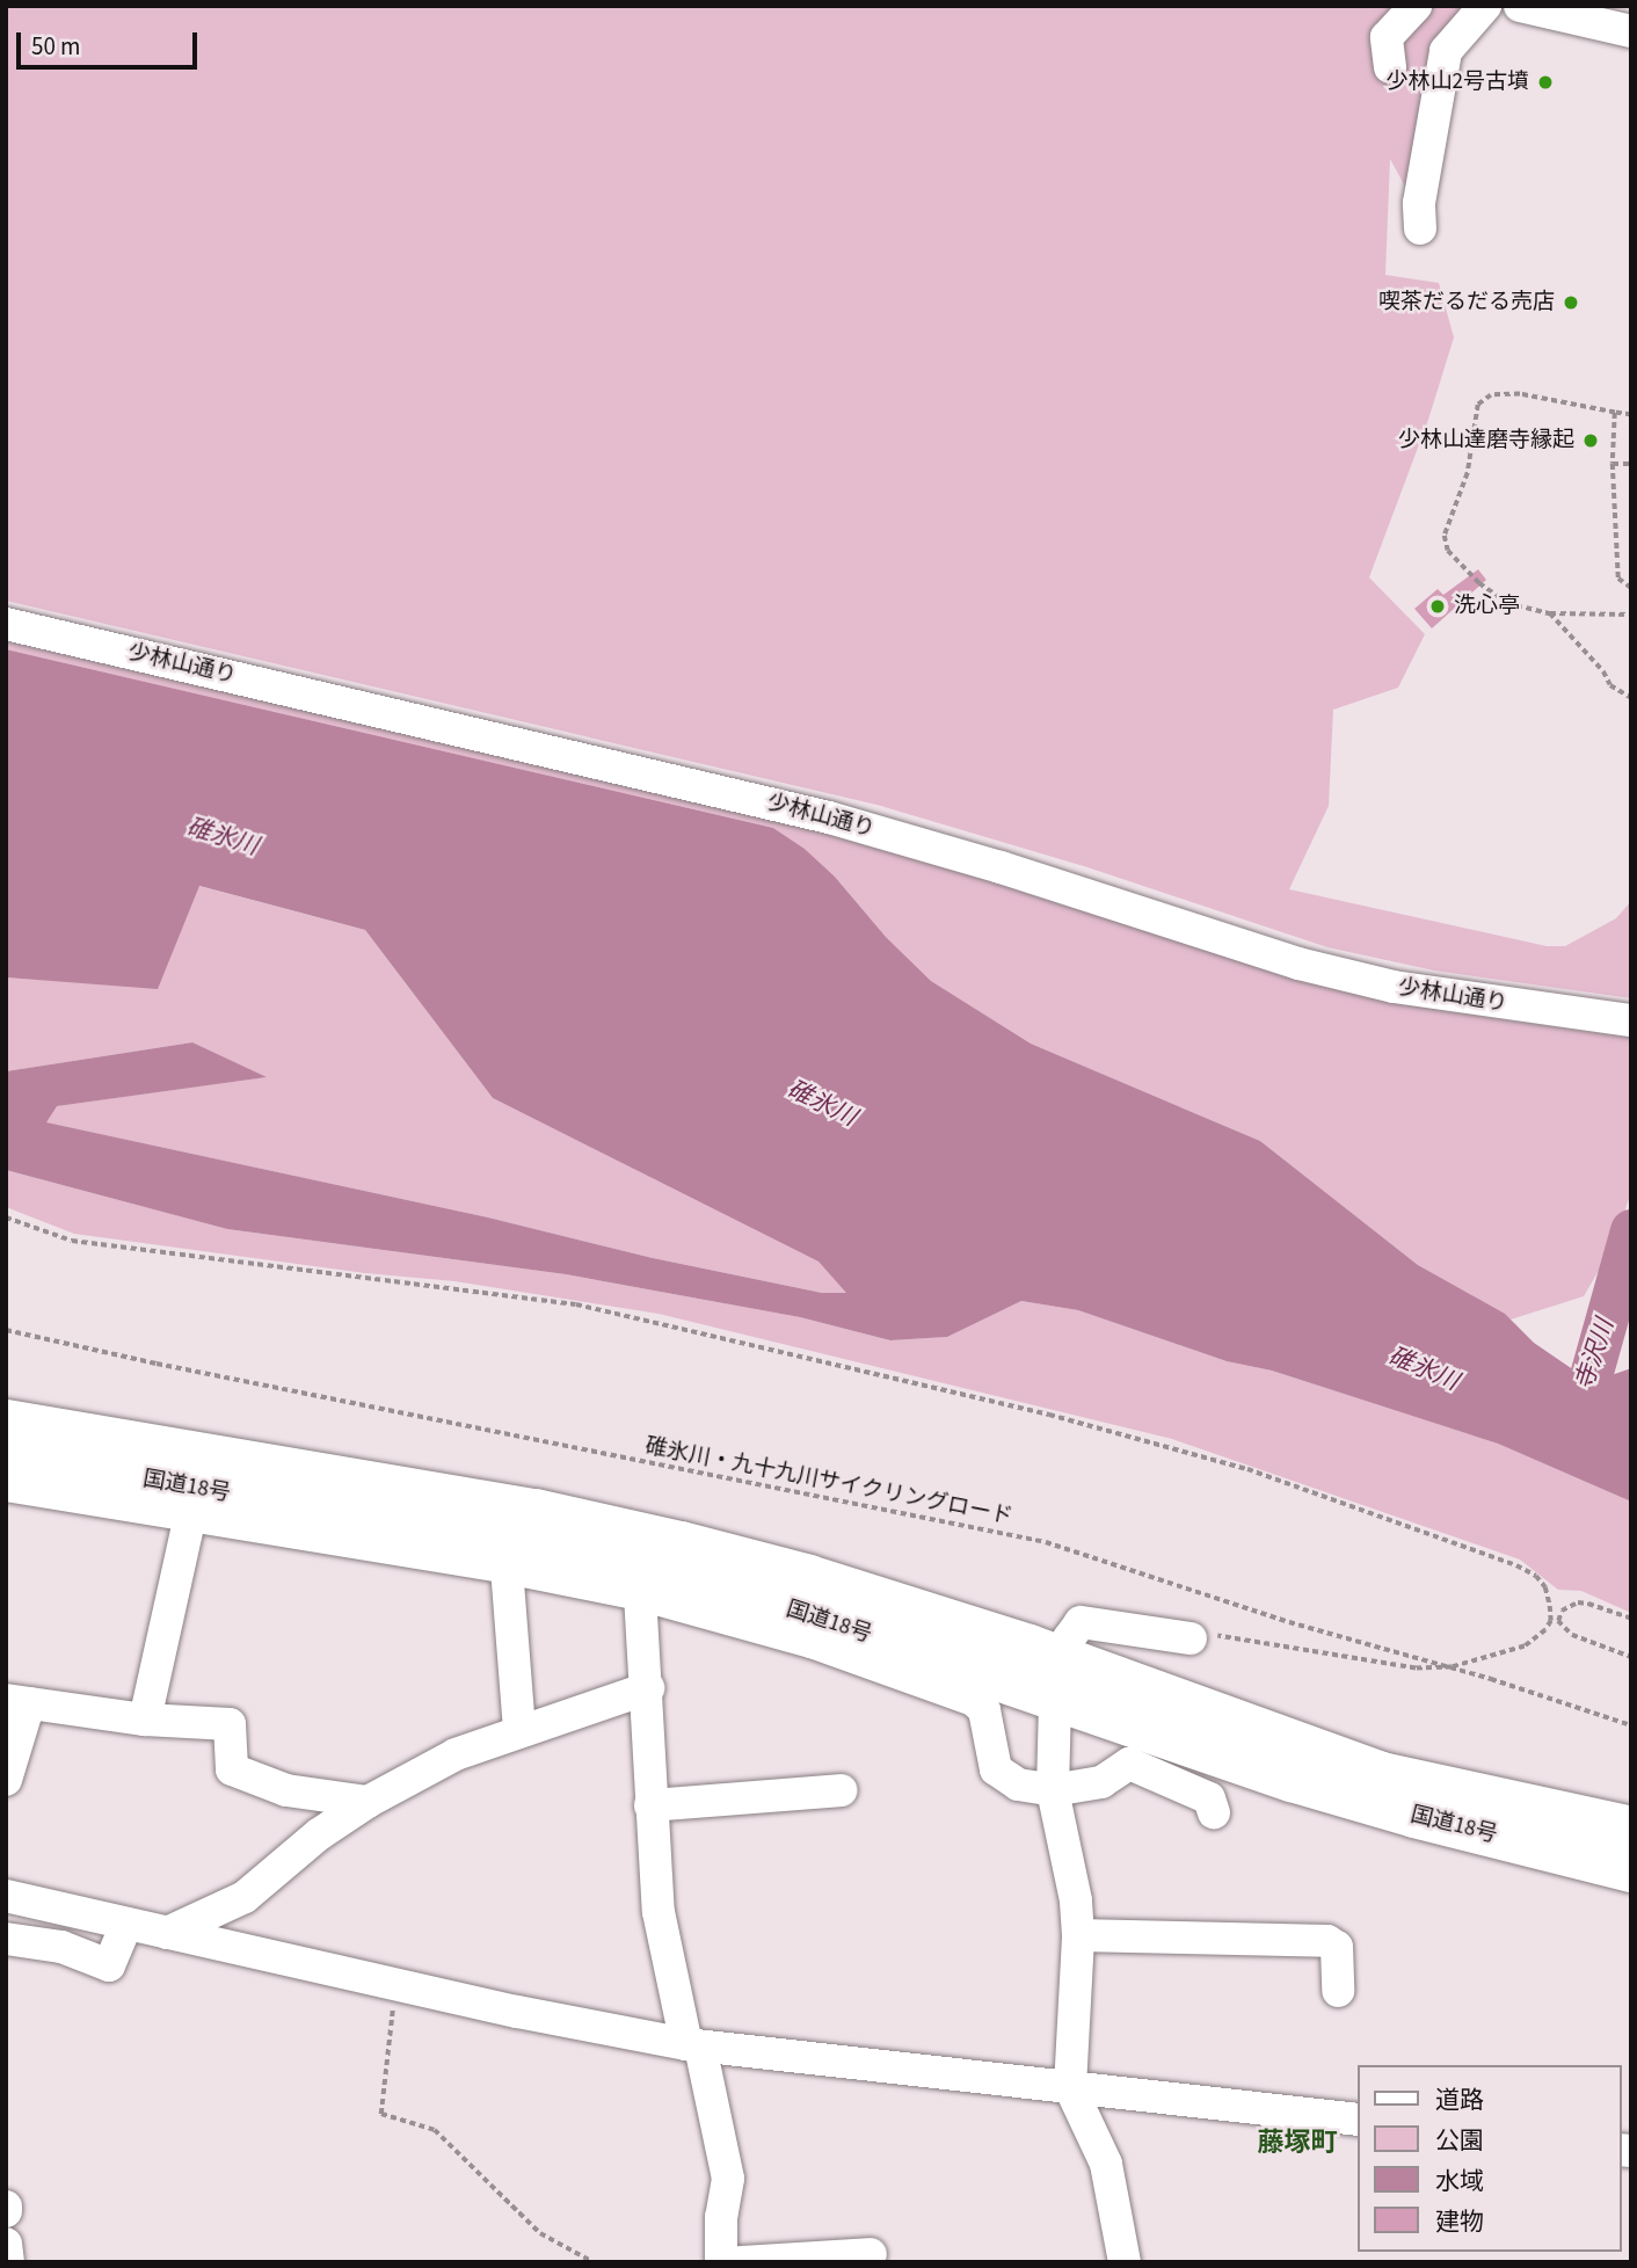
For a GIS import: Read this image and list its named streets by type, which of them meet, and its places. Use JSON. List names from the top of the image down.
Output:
{
  "streets": {
    "highway": ["国道18号"],
    "street": ["少林山通り"],
    "path": ["碓氷川・九十九川サイクリングロード"]
  },
  "districts": ["藤塚町"],
  "water": ["碓氷川", "寺沢川"],
  "places": [
    "少林山2号古墳",
    "喫茶だるだる売店",
    "少林山達磨寺縁起",
    "洗心亭"
  ],
  "legend": [
    "道路",
    "公園",
    "水域",
    "建物"
  ],
  "scale_bar": "50 m"
}
